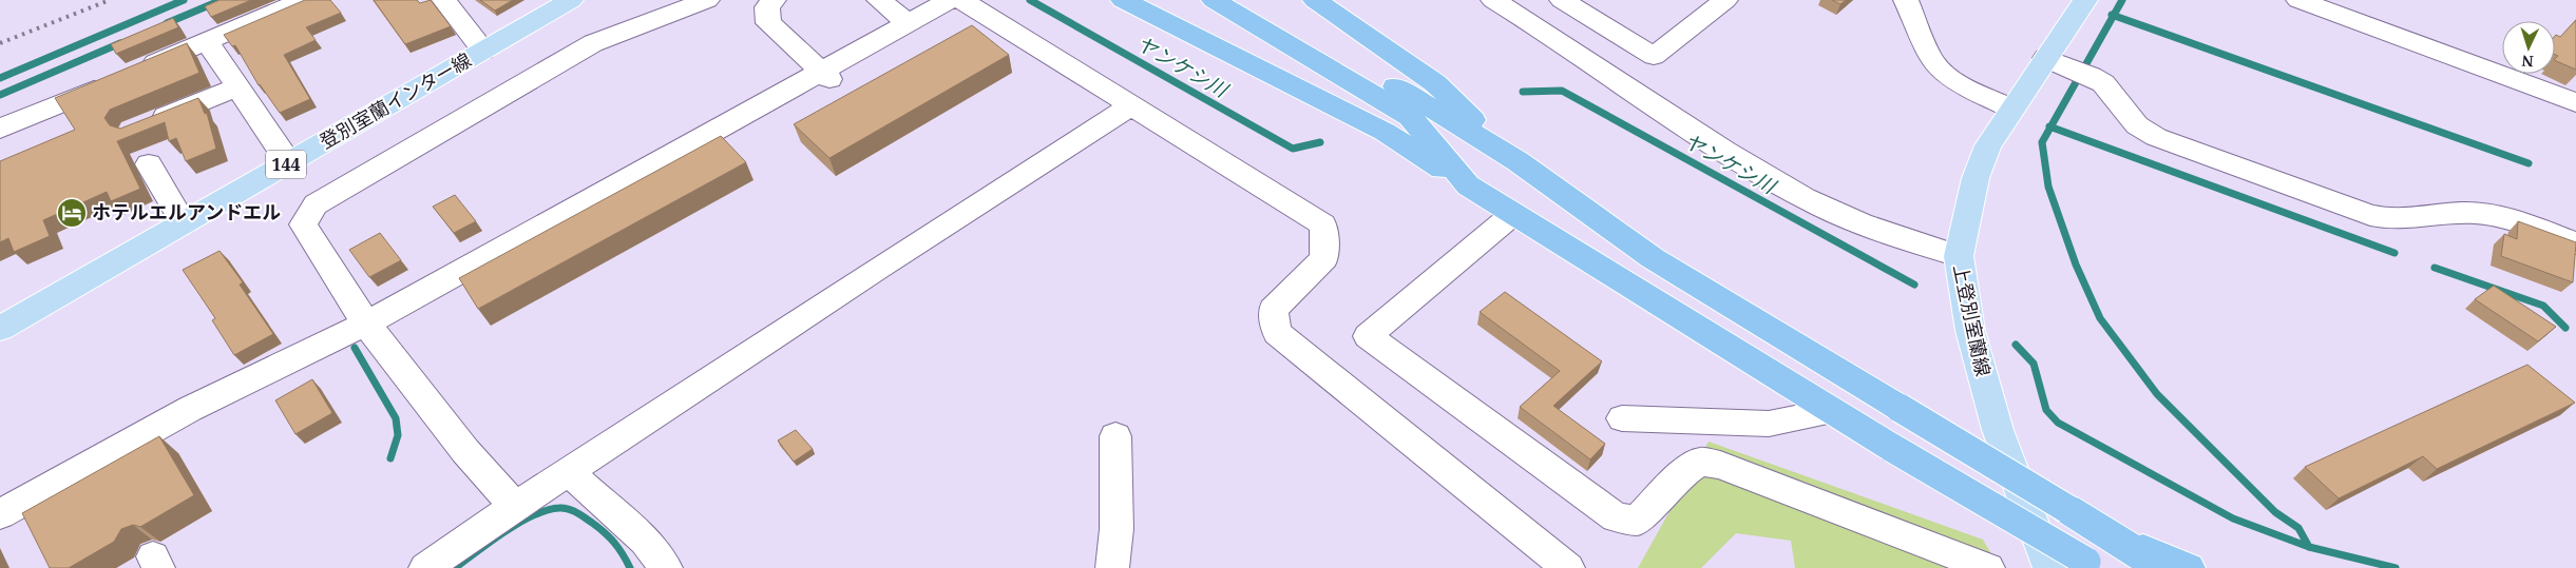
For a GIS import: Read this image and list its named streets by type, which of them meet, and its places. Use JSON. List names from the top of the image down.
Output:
{
  "streets": {
    "main road": ["登別室蘭インター線", "144", "上登別室蘭線"]
  },
  "water": ["ヤンケシ川"],
  "places": {
    "hotel": ["ホテルエルアンドエル"]
  },
  "north": "bottom"
}
